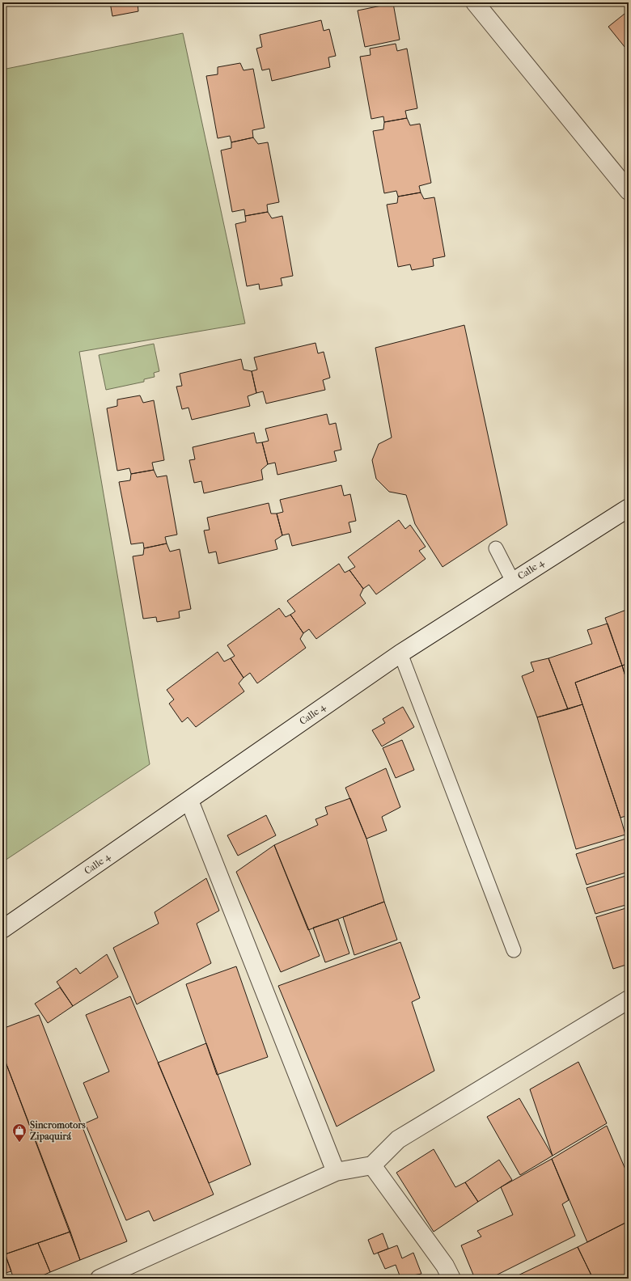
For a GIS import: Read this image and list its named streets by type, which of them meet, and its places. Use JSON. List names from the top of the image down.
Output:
{
  "streets": {
    "street": ["Calle 4"]
  },
  "places": {
    "shop": ["Sincromotors Zipaquirá"]
  }
}
